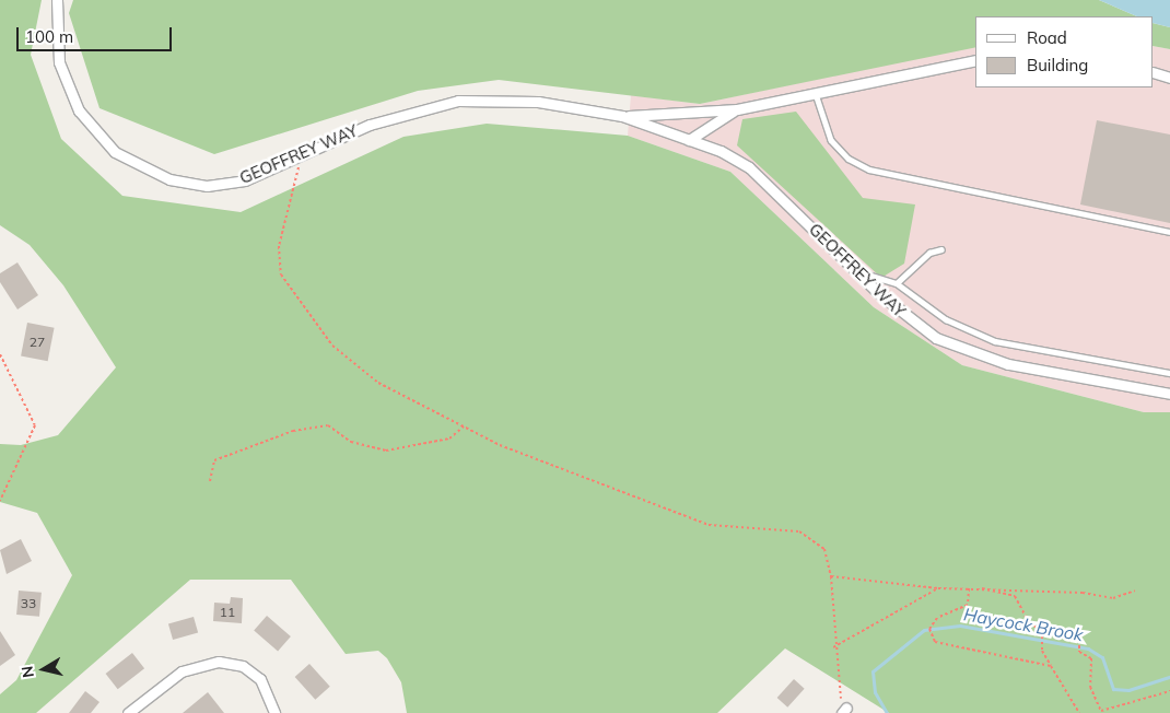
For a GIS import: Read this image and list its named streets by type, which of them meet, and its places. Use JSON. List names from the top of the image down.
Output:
{
  "streets": {
    "street": ["GEOFFREY WAY"]
  },
  "water": ["Haycock Brook"],
  "house_numbers": ["27", "33", "11"],
  "legend": ["Road", "Building"],
  "scale_bar": "100 m",
  "north": "left"
}
